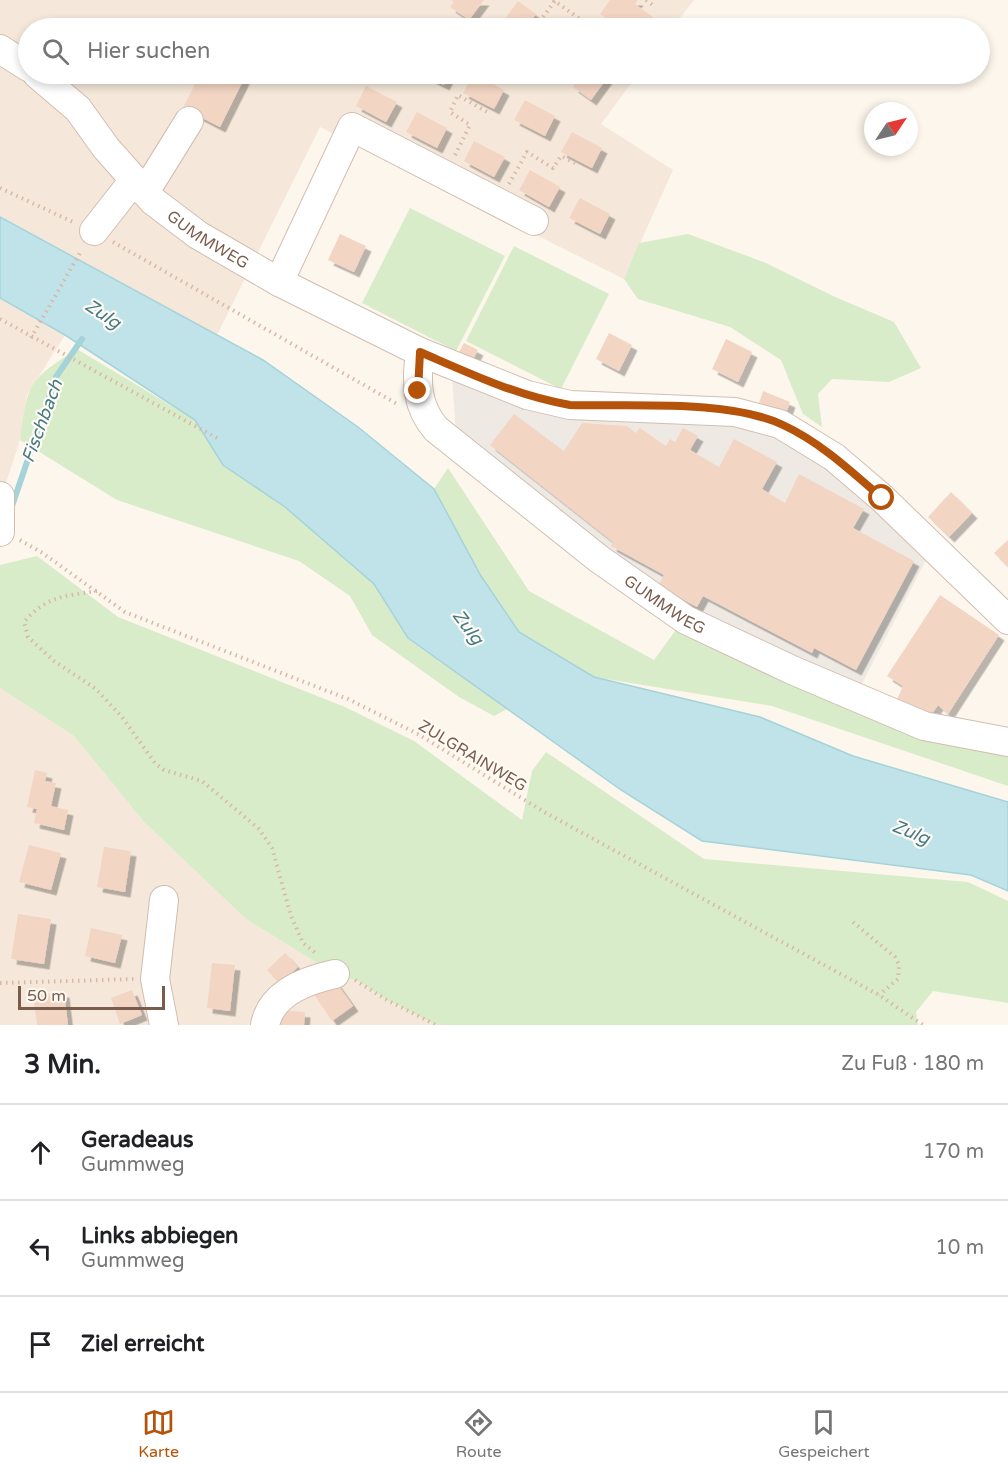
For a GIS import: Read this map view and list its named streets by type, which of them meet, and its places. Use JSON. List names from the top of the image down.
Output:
{
  "streets": {
    "street": ["GUMMWEG"],
    "path": ["ZULGRAINWEG"]
  },
  "water": ["Zulg", "Fischbach"],
  "scale_bar": "50 m",
  "north": "top right",
  "page": {
    "search": "Hier suchen",
    "scale": "50 m",
    "heading": ["3 Min.", "Zu Fuß · 180 m"],
    "list": [
      ["Geradeaus", "Gummweg", "170 m"],
      ["Links abbiegen", "Gummweg", "10 m"],
      "Ziel erreicht"
    ],
    "nav": ["Karte", "Route", "Gespeichert"]
  }
}
